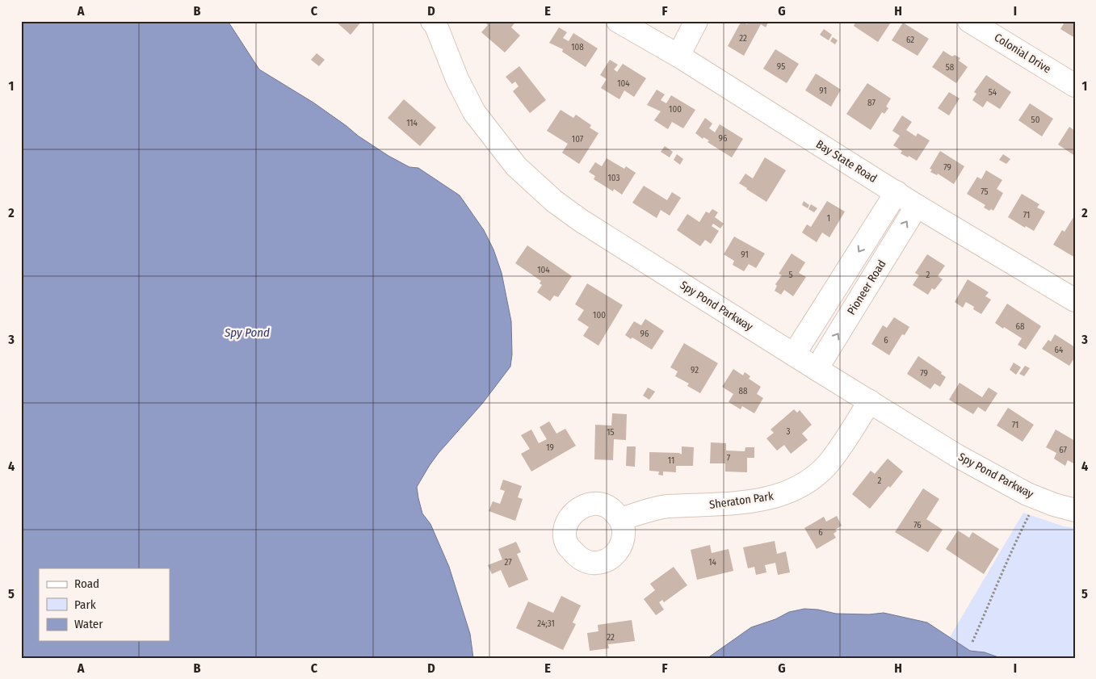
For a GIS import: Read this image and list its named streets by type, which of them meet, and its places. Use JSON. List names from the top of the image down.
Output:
{
  "streets": {
    "street": [
      "Colonial Drive",
      "Bay State Road",
      "Pioneer Road",
      "Spy Pond Parkway",
      "Sheraton Park"
    ]
  },
  "crossings": [
    ["Bay State Road", "Pioneer Road"],
    ["Pioneer Road", "Spy Pond Parkway"],
    ["Spy Pond Parkway", "Sheraton Park"]
  ],
  "water": ["Spy Pond"],
  "house_numbers": [
    "22",
    "62",
    "108",
    "95",
    "58",
    "104",
    "91",
    "54",
    "87",
    "100",
    "50",
    "114",
    "96",
    "107",
    "79",
    "103",
    "75",
    "71",
    "1",
    "91",
    "104",
    "5",
    "2",
    "100",
    "68",
    "96",
    "6",
    "64",
    "92",
    "79",
    "88",
    "71",
    "3",
    "15",
    "19",
    "67",
    "7",
    "11",
    "2",
    "76",
    "6",
    "27",
    "14",
    "24;31",
    "22"
  ],
  "legend": ["Road", "Park", "Water"],
  "grid": {
    "columns": [
      "A",
      "B",
      "C",
      "D",
      "E",
      "F",
      "G",
      "H",
      "I"
    ],
    "rows": [
      "1",
      "2",
      "3",
      "4",
      "5"
    ]
  }
}
